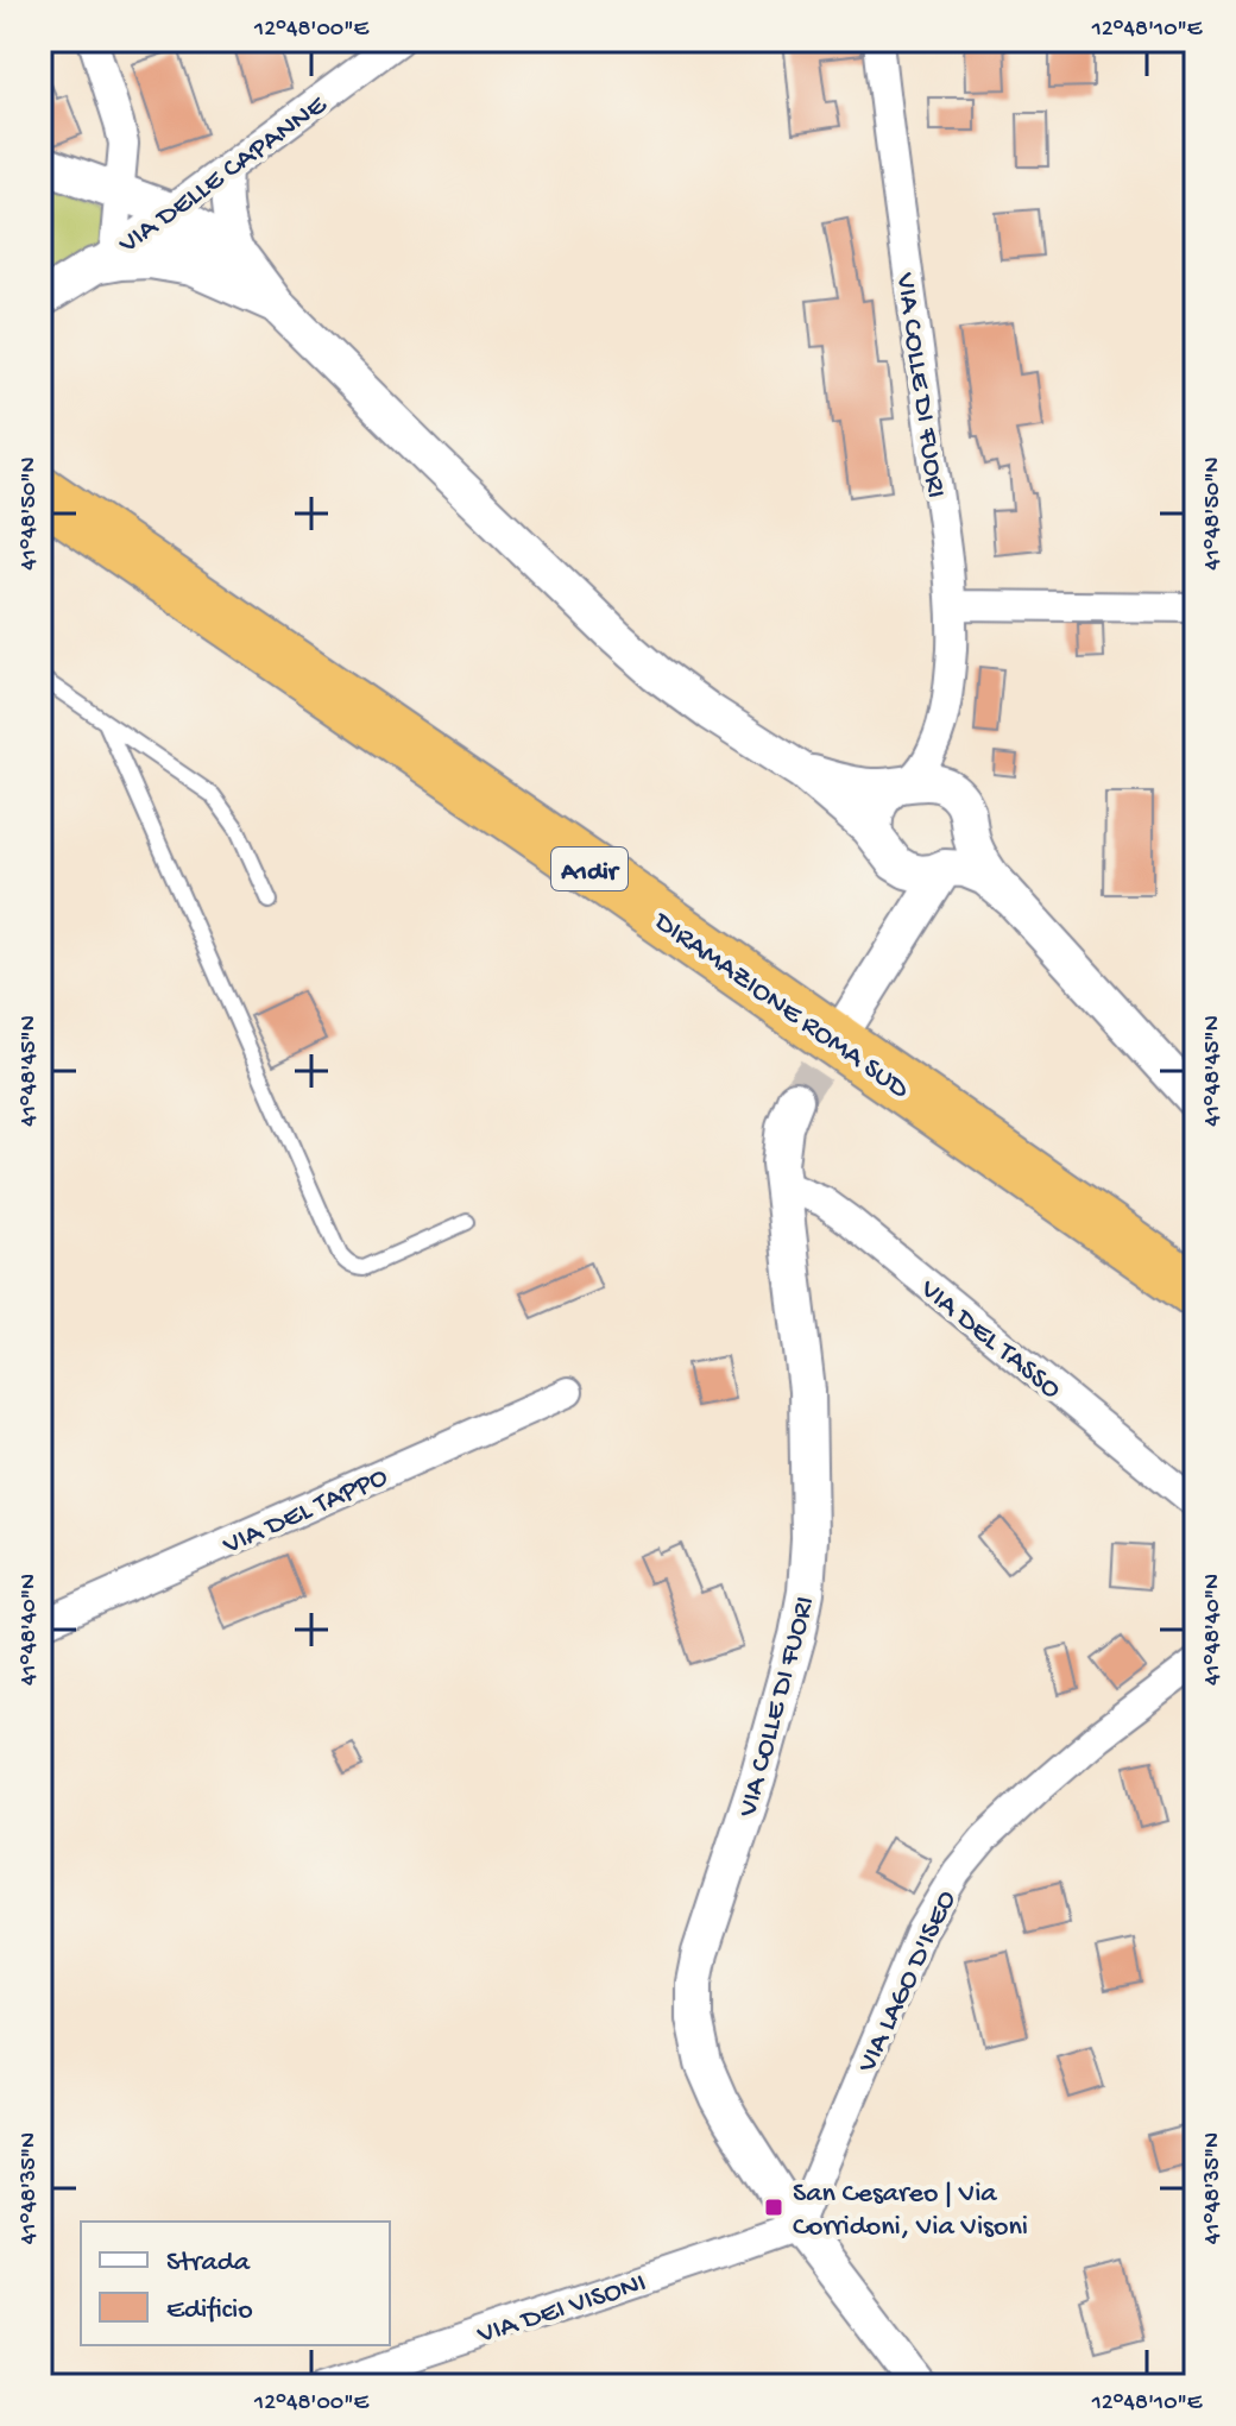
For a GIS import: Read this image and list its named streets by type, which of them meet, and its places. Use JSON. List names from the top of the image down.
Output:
{
  "streets": {
    "highway": ["A1dir", "DIRAMAZIONE ROMA SUD"],
    "street": [
      "VIA DELLE CAPANNE",
      "VIA COLLE DI FUORI",
      "VIA DEL TASSO",
      "VIA DEL TAPPO",
      "VIA LAGO D'ISEO",
      "VIA DEI VISONI"
    ]
  },
  "crossings": [
    ["VIA COLLE DI FUORI", "VIA DEL TASSO"],
    ["VIA COLLE DI FUORI", "VIA LAGO D'ISEO"],
    ["VIA COLLE DI FUORI", "VIA DEI VISONI"],
    ["VIA LAGO D'ISEO", "VIA DEI VISONI"]
  ],
  "places": {
    "transit": ["San Cesareo | Via Corridoni, Via Visoni"]
  },
  "legend": ["Strada", "Edificio"],
  "coordinates": [
    "12°48'00\"E",
    "12°48'10\"E",
    "41°48'50\"N",
    "41°48'45\"N",
    "41°48'40\"N",
    "41°48'35\"N"
  ]
}
